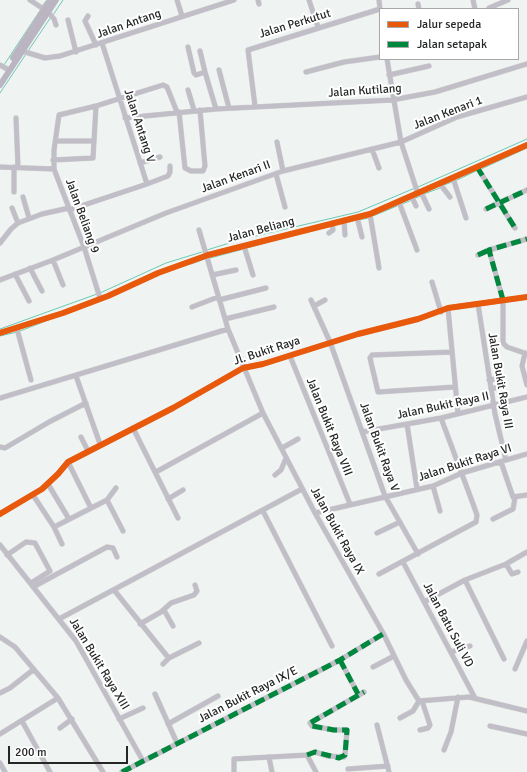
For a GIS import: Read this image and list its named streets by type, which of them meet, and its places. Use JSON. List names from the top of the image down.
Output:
{
  "streets": {
    "street": [
      "Jalan Antang",
      "Jalan Perkutut",
      "Jalan Kutilang",
      "Jalan Kenari 1",
      "Jalan Antang V",
      "Jalan Kenari II",
      "Jalan Beliang 9",
      "Jalan Beliang",
      "Jl. Bukit Raya",
      "Jalan Bukit Raya III",
      "Jalan Bukit Raya II",
      "Jalan Bukit Raya VIII",
      "Jalan Bukit Raya V",
      "Jalan Bukit Raya VI",
      "Jalan Bukit Raya IX",
      "Jalan Batu Suli VD",
      "Jalan Bukit Raya XIII",
      "Jalan Bukit Raya IX/E"
    ]
  },
  "crossings": [
    ["Jalan Antang", "Jalan Antang V"],
    ["Jalan Perkutut", "Jalan Kutilang"],
    ["Jalan Kutilang", "Jalan Antang V"],
    ["Jalan Kenari 1", "Jalan Kenari II"],
    ["Jalan Kenari II", "Jalan Beliang 9"],
    ["Jalan Beliang 9", "Jalan Beliang"],
    ["Jalan Beliang", "Jalan Bukit Raya IX"],
    ["Jl. Bukit Raya", "Jalan Bukit Raya III"],
    ["Jl. Bukit Raya", "Jalan Bukit Raya VIII"],
    ["Jl. Bukit Raya", "Jalan Bukit Raya V"],
    ["Jl. Bukit Raya", "Jalan Bukit Raya IX"],
    ["Jalan Bukit Raya III", "Jalan Bukit Raya II"],
    ["Jalan Bukit Raya III", "Jalan Bukit Raya VI"],
    ["Jalan Bukit Raya II", "Jalan Bukit Raya V"],
    ["Jalan Bukit Raya VIII", "Jalan Bukit Raya VI"],
    ["Jalan Bukit Raya V", "Jalan Bukit Raya VI"],
    ["Jalan Bukit Raya VI", "Jalan Bukit Raya IX"],
    ["Jalan Bukit Raya IX", "Jalan Bukit Raya IX/E"],
    ["Jalan Bukit Raya XIII", "Jalan Bukit Raya IX/E"]
  ],
  "legend": ["Jalur sepeda", "Jalan setapak"],
  "scale_bar": "200 m"
}
